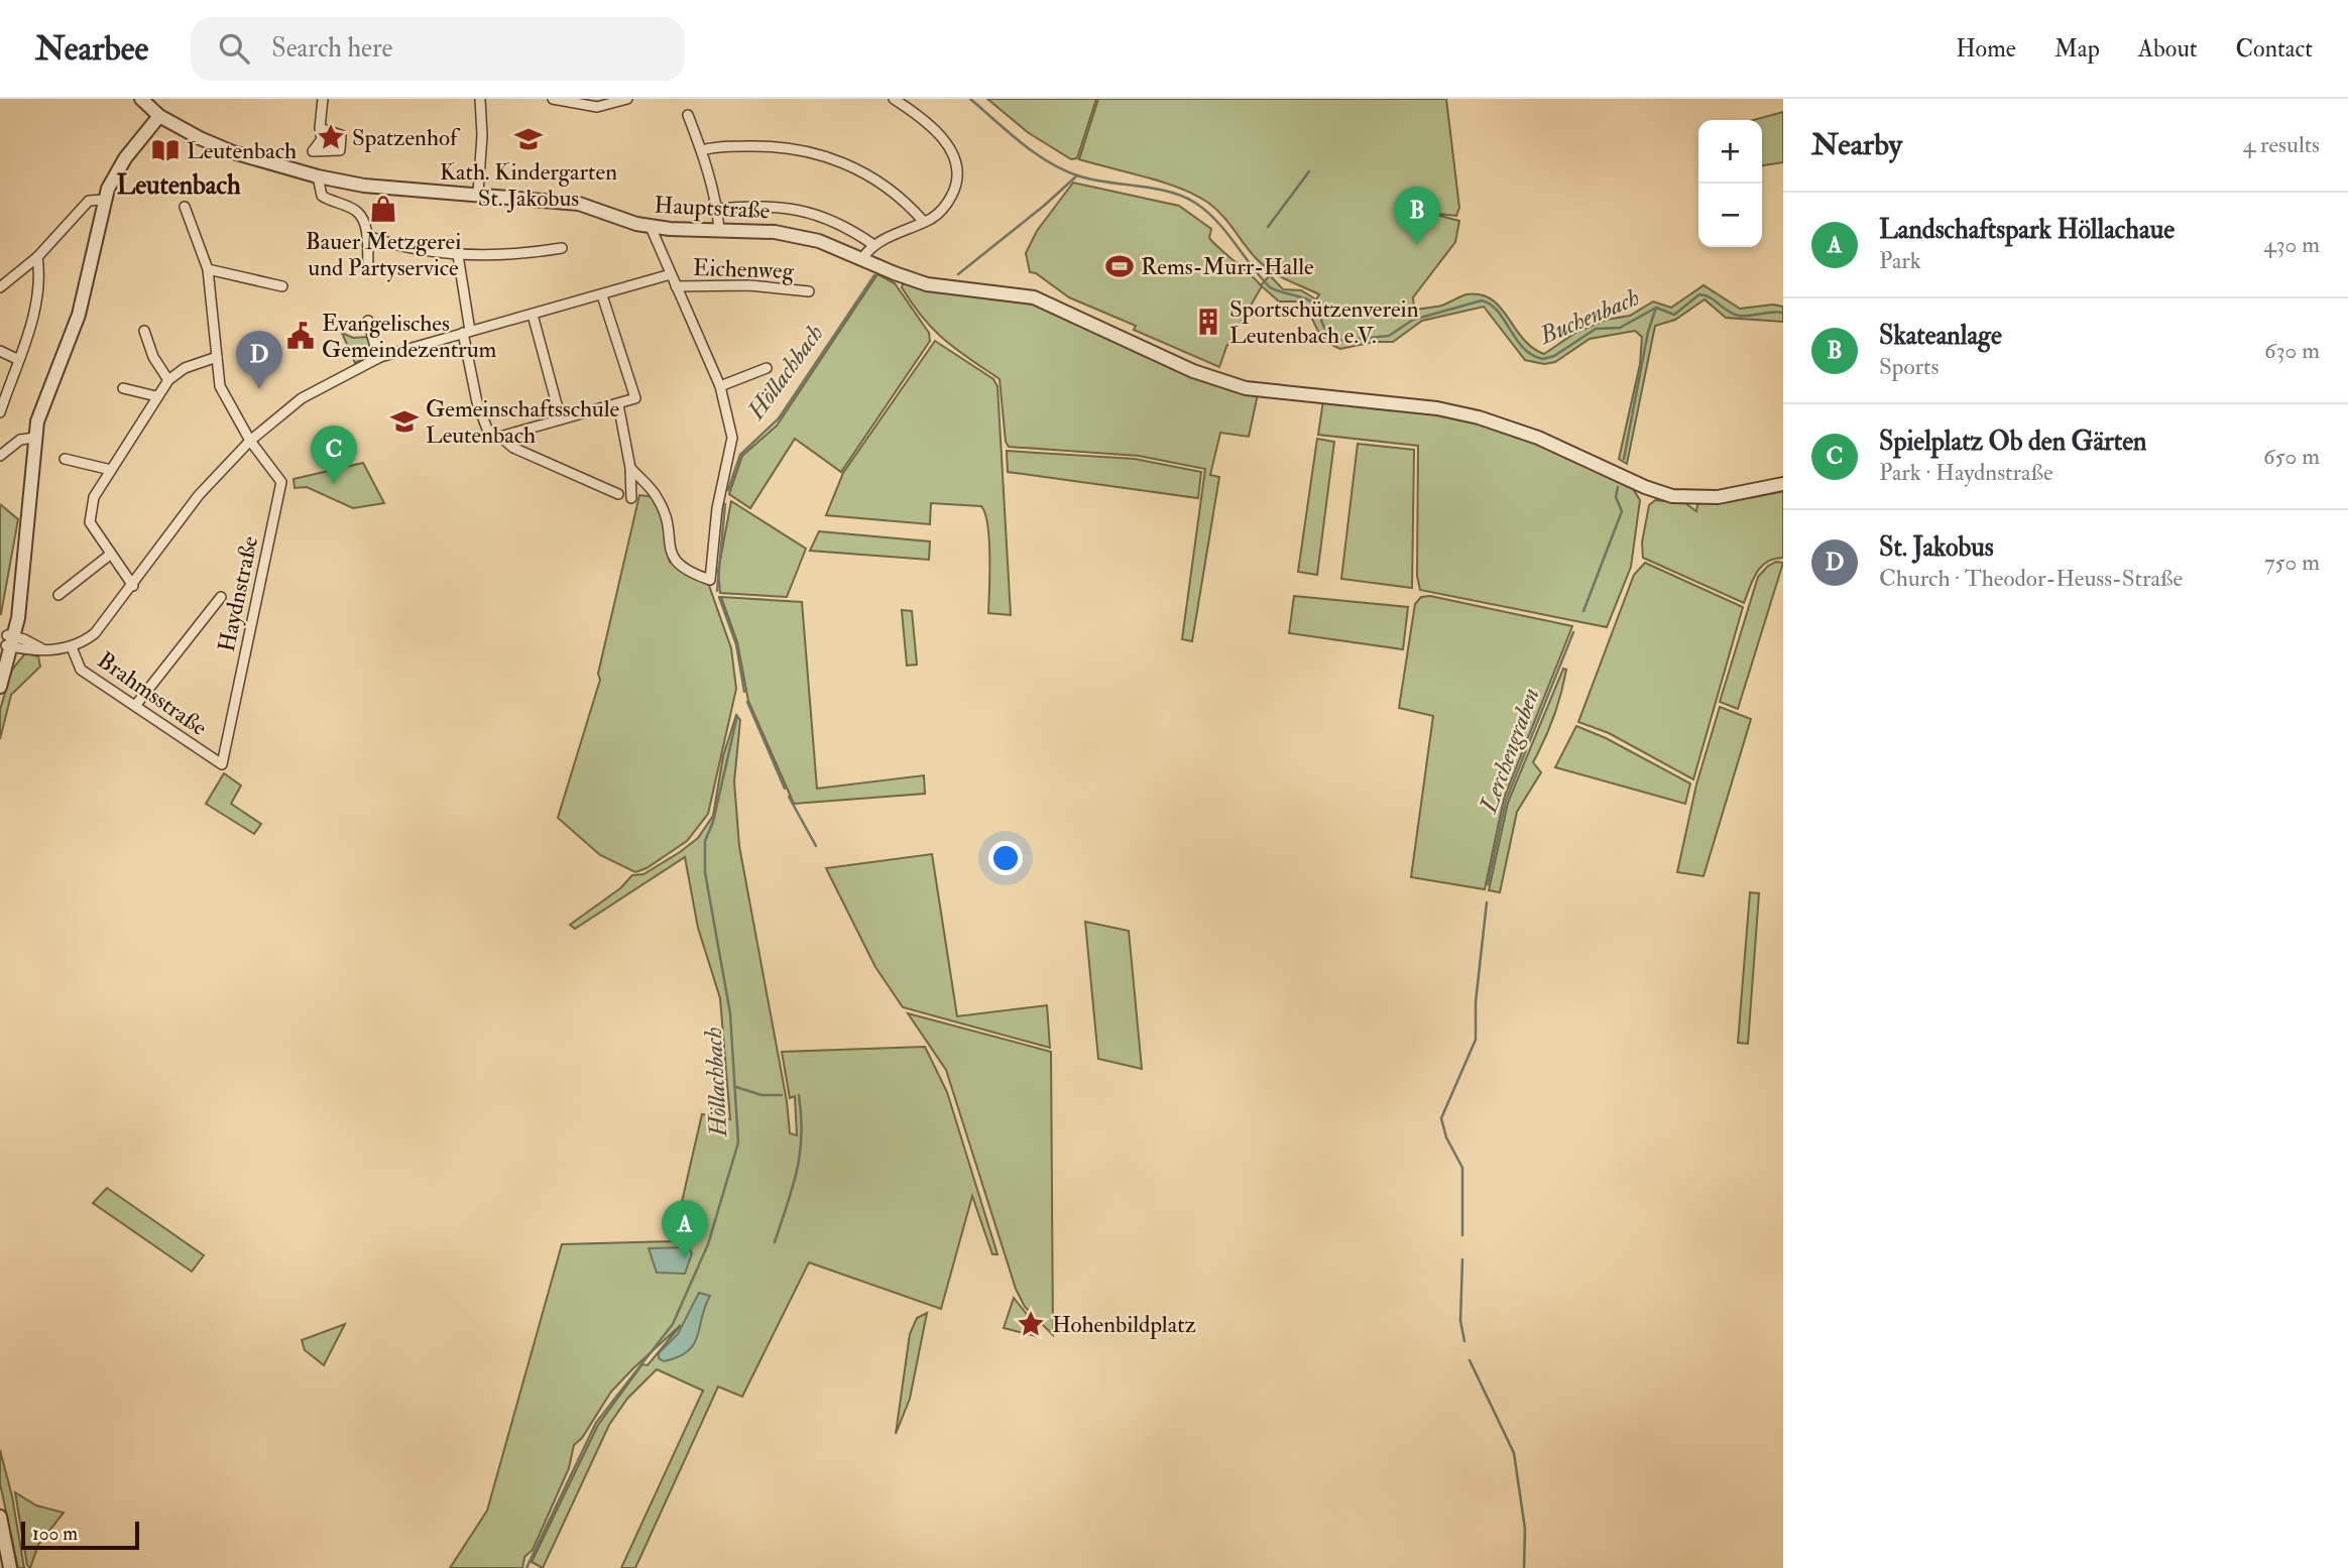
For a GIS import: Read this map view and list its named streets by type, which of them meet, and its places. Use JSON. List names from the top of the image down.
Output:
{
  "streets": {
    "street": [
      "Hauptstraße",
      "Eichenweg",
      "Haydnstraße",
      "Brahmsstraße"
    ]
  },
  "crossings": [
    ["Haydnstraße", "Brahmsstraße"]
  ],
  "districts": ["Leutenbach"],
  "water": ["Buchenbach", "Höllachbach", "Lerchengraben"],
  "places": {
    "place": ["Spatzenhof", "Hohenbildplatz"],
    "school or university": ["Kath. Kindergarten St. Jakobus", "Gemeinschaftsschule Leutenbach"],
    "library": ["Leutenbach"],
    "shop": ["Bauer Metzgerei und Partyservice"],
    "sports": ["Rems-Murr-Halle"],
    "building": ["Sportschützenverein Leutenbach e.V."],
    "public building": ["Evangelisches Gemeindezentrum"]
  },
  "scale_bar": "100 m",
  "page": {
    "header": "Nearbee",
    "search": "Search here",
    "nav": [
      "Home",
      "Map",
      "About",
      "Contact"
    ],
    "heading": ["Nearby", "4 results"],
    "map_buttons": ["+", "−"],
    "pins": [
      "B",
      "D",
      "C",
      "A"
    ],
    "list": [
      {
        "mark": "A",
        "name": "Landschaftspark Höllachaue",
        "note": "Park",
        "value": "430 m"
      },
      {
        "mark": "B",
        "name": "Skateanlage",
        "note": "Sports",
        "value": "630 m"
      },
      {
        "mark": "C",
        "name": "Spielplatz Ob den Gärten",
        "note": "Park · Haydnstraße",
        "value": "650 m"
      },
      {
        "mark": "D",
        "name": "St. Jakobus",
        "note": "Church · Theodor-Heuss-Straße",
        "value": "750 m"
      }
    ],
    "scale": "100 m"
  }
}
